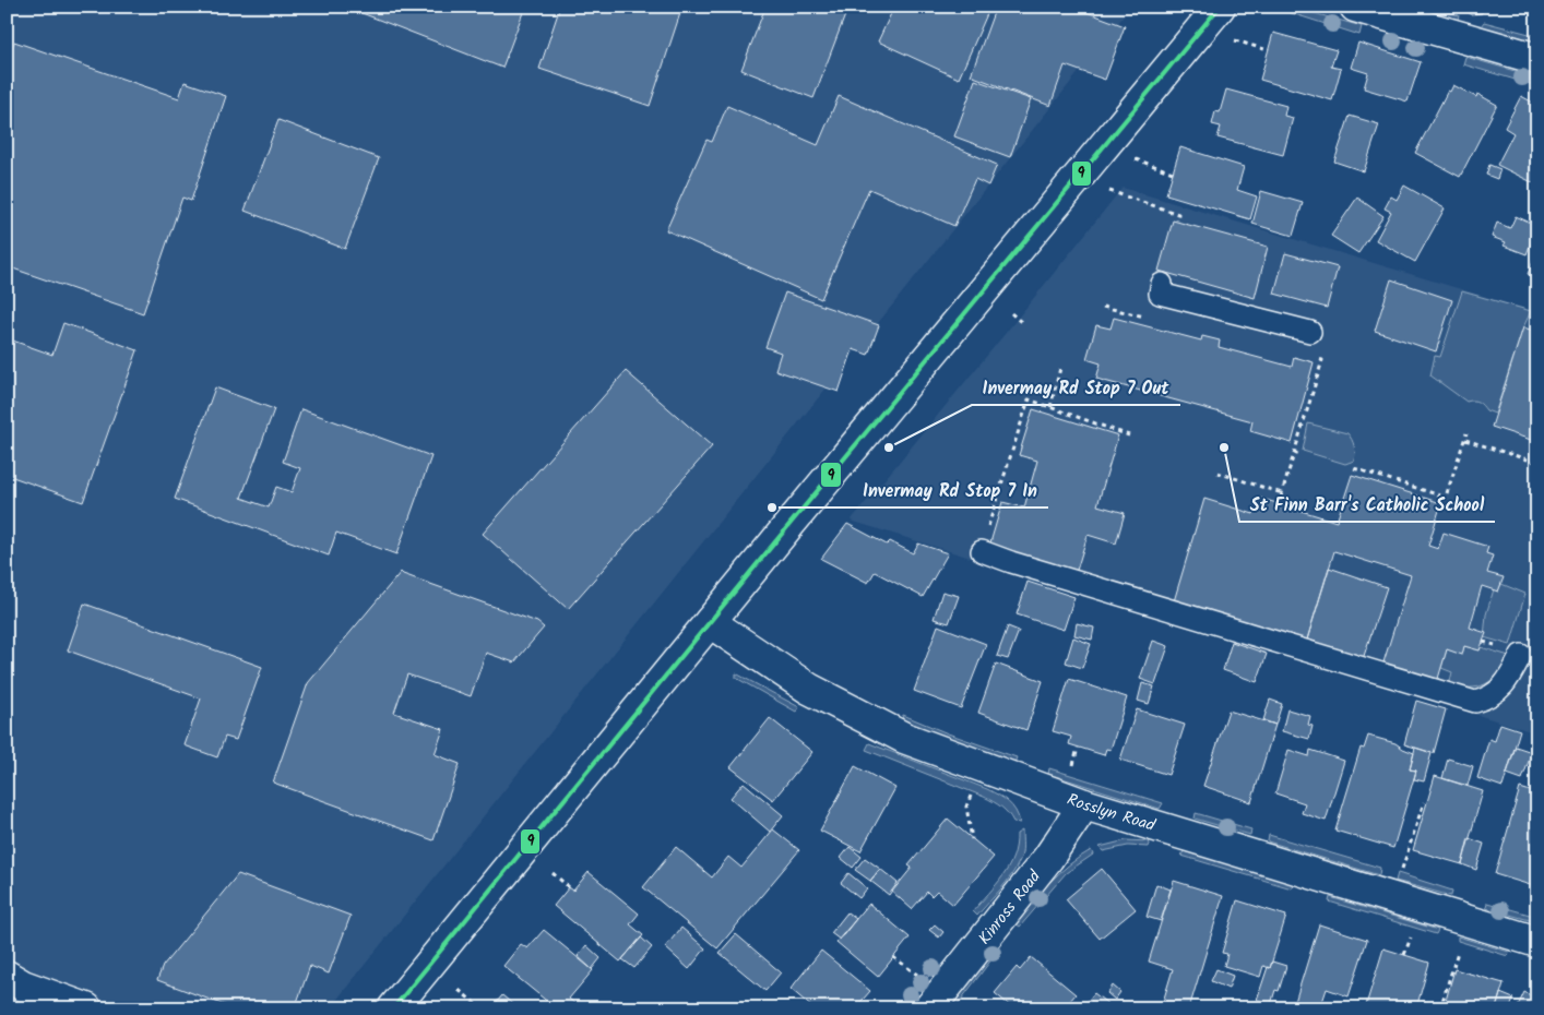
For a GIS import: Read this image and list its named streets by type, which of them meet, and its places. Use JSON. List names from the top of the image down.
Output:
{
  "streets": {
    "street": ["Rosslyn Road", "Kinross Road"]
  },
  "crossings": [
    ["Rosslyn Road", "Kinross Road"]
  ],
  "places": ["Invermay Rd Stop 7 Out", "St Finn Barr's Catholic School", "Invermay Rd Stop 7 In"],
  "lines": ["transit line 9"]
}
